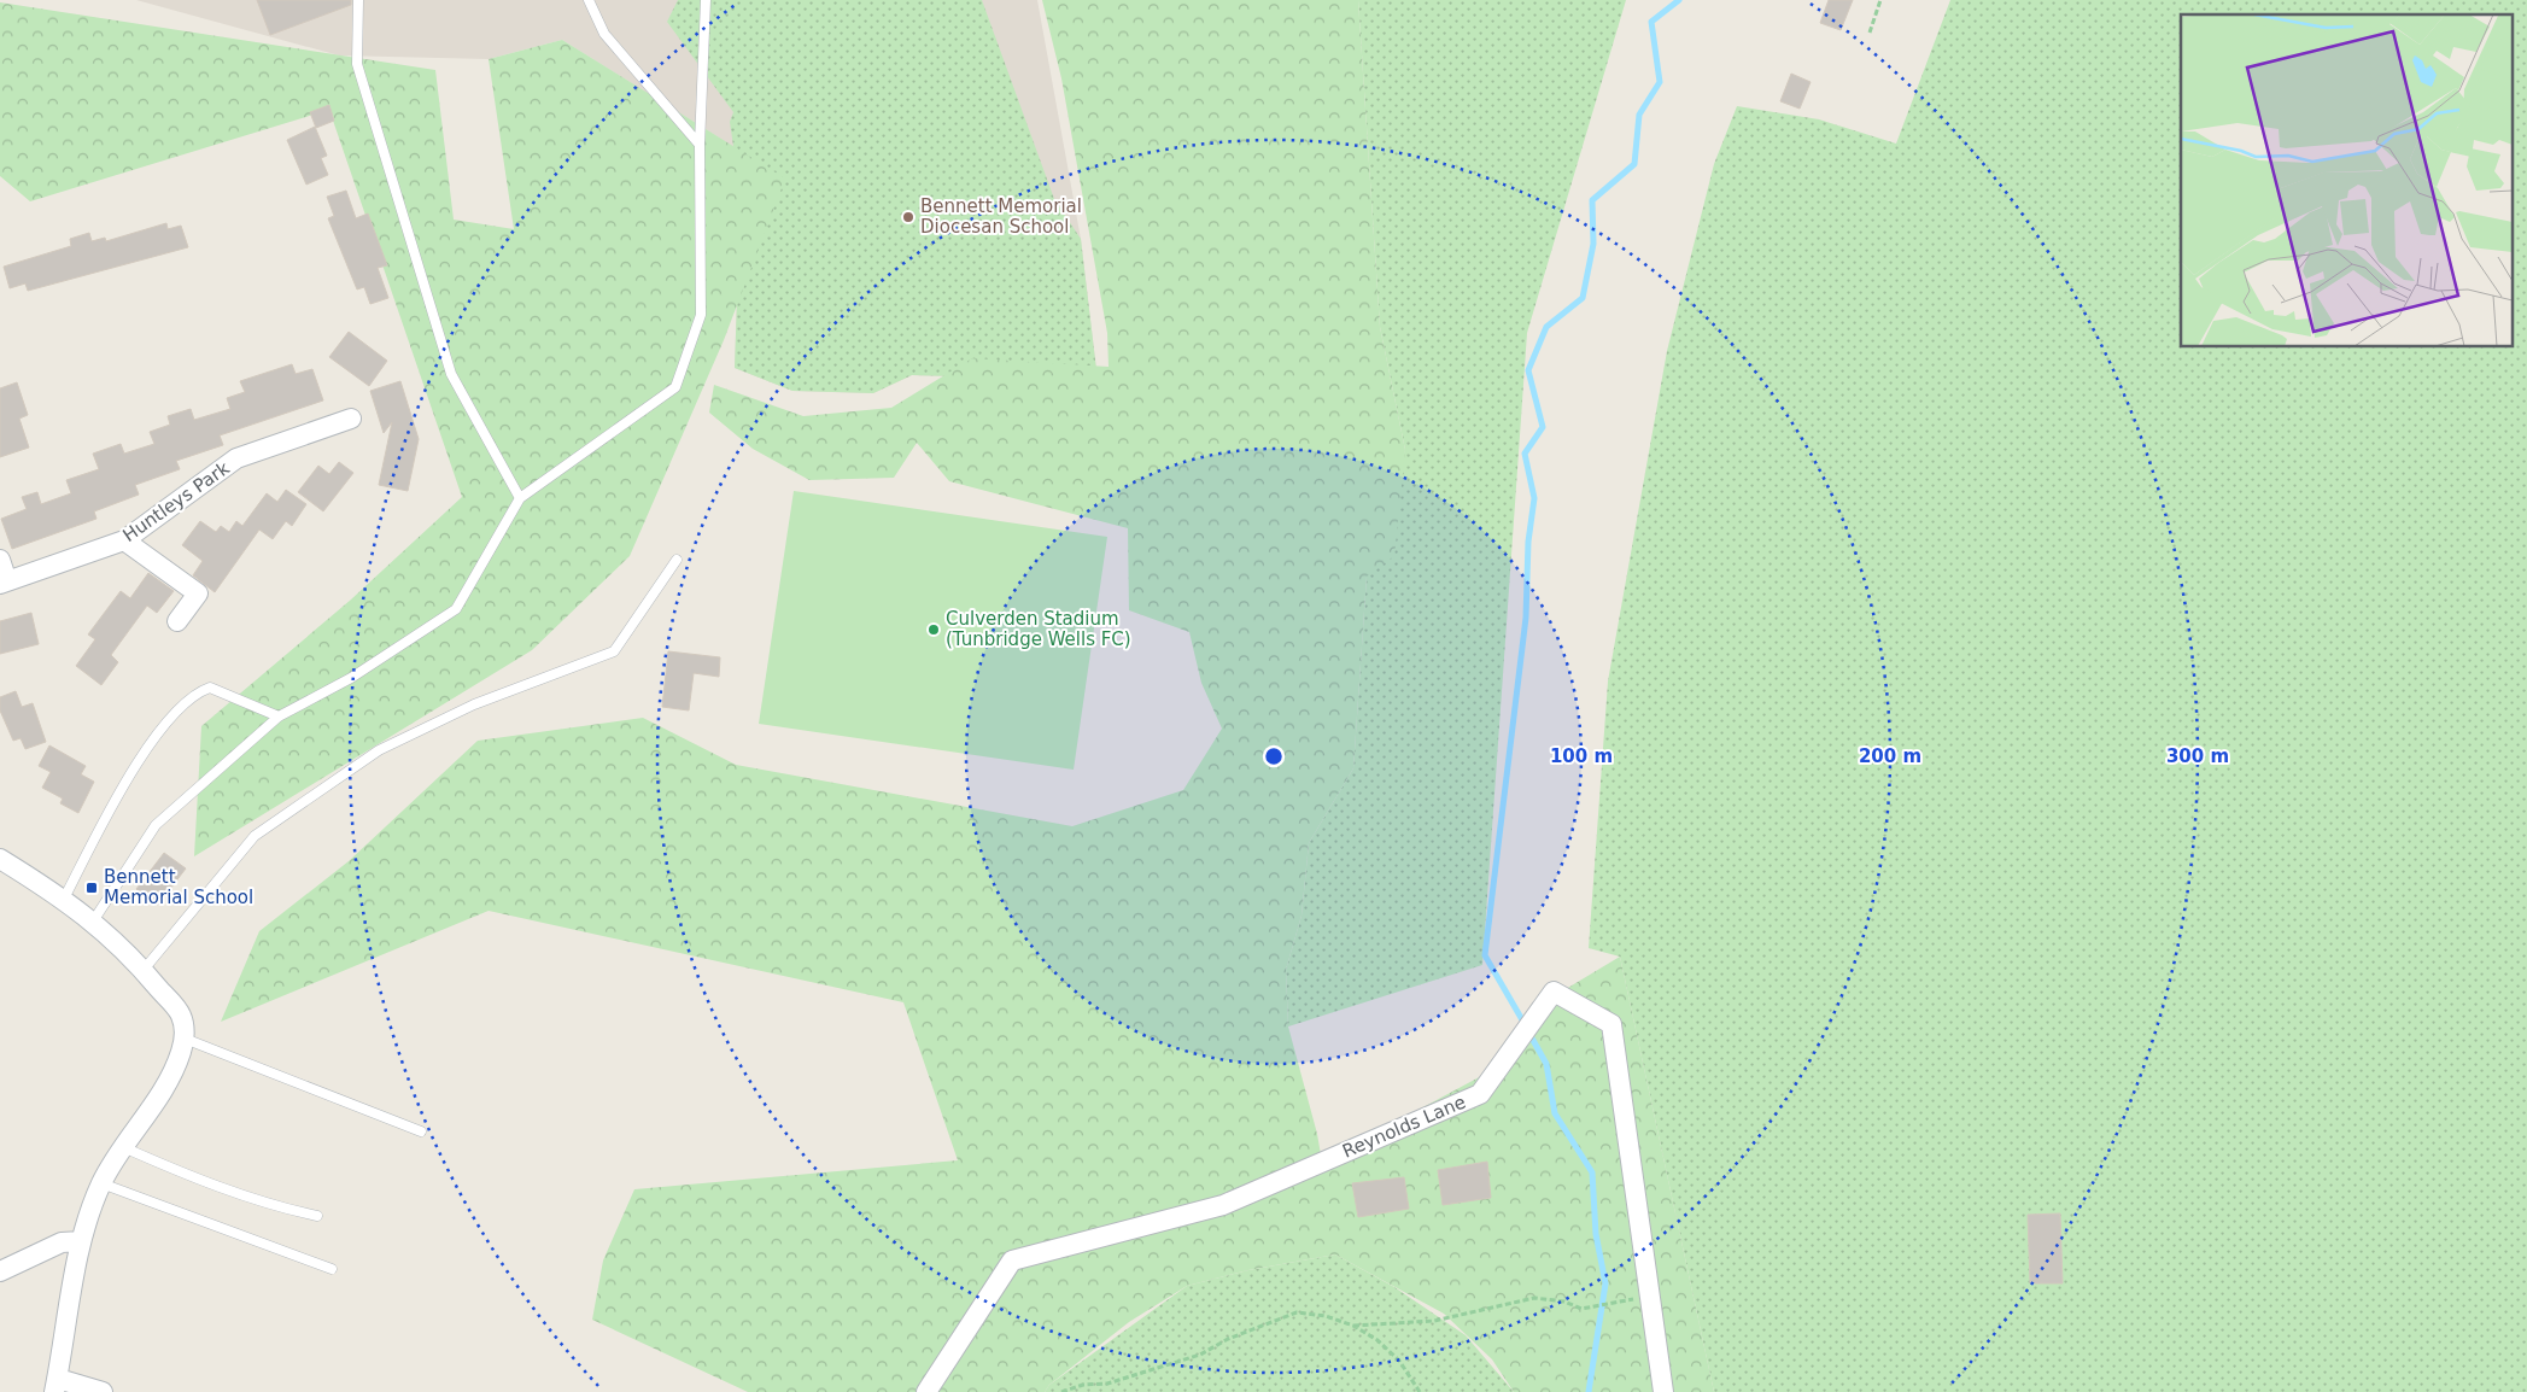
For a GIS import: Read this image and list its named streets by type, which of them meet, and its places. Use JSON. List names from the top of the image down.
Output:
{
  "streets": {
    "street": ["Huntleys Park", "Reynolds Lane"]
  },
  "places": {
    "other": ["Bennett Memorial Diocesan School", "Culverden Stadium (Tunbridge Wells FC)"],
    "transit": ["Bennett Memorial School"]
  },
  "rings": ["100 m", "200 m", "300 m"]
}
